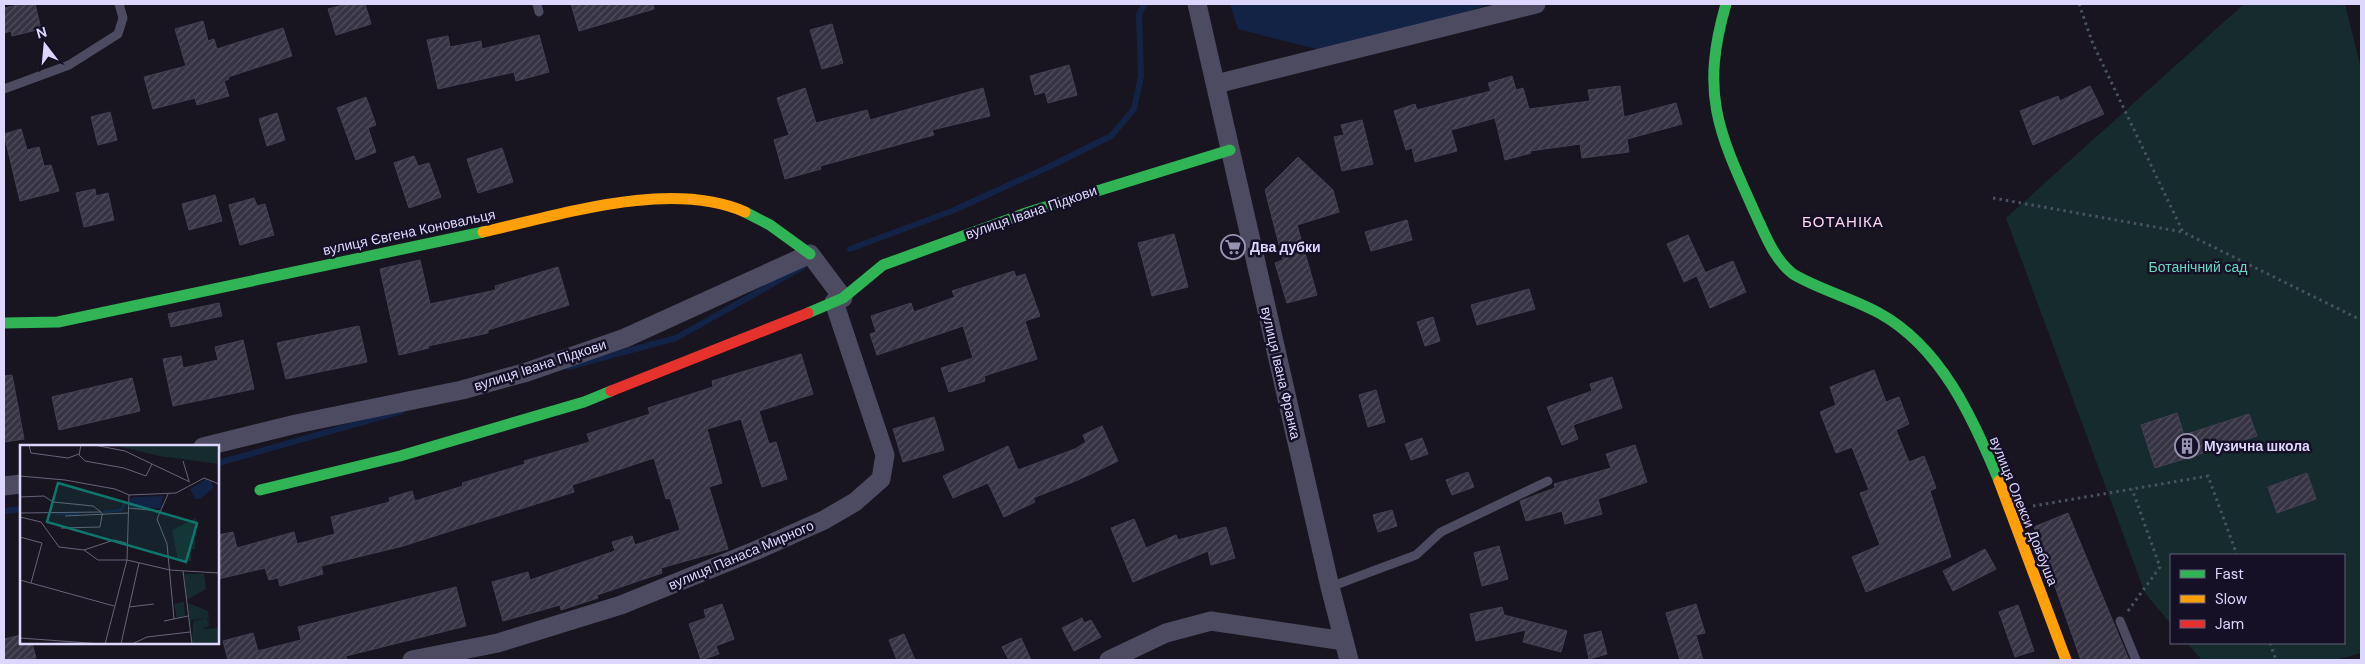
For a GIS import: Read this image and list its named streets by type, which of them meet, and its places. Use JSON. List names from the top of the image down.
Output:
{
  "streets": {
    "street": [
      "вулиця Івана Підкови",
      "вулиця Євгена Коновальця",
      "вулиця Івана Франка",
      "вулиця Олекси Довбуша",
      "вулиця Панаса Мирного"
    ]
  },
  "crossings": [
    ["вулиця Івана Підкови", "вулиця Євгена Коновальця"],
    ["вулиця Івана Підкови", "вулиця Івана Франка"],
    ["вулиця Івана Підкови", "вулиця Панаса Мирного"]
  ],
  "districts": ["БОТАНІКА"],
  "parks": ["Ботанічний сад"],
  "places": {
    "supermarket": ["Два дубки"],
    "building": ["Музична школа"]
  },
  "legend": ["Fast", "Slow", "Jam"],
  "north": "top"
}
